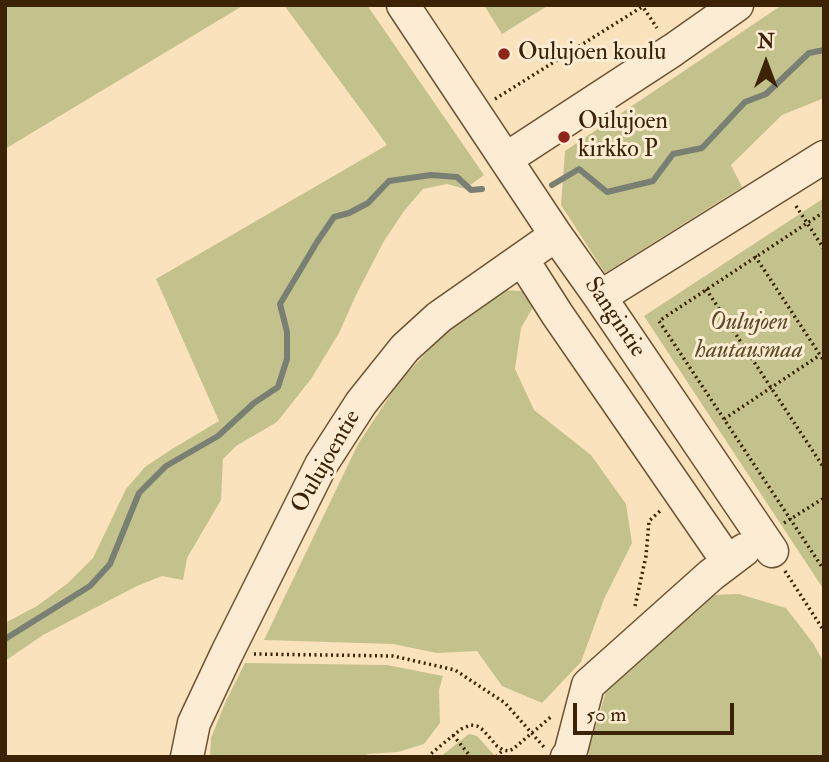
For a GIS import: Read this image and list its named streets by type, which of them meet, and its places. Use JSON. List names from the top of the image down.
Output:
{
  "streets": {
    "street": ["Sangintie", "Oulujoentie"]
  },
  "crossings": [
    ["Sangintie", "Oulujoentie"]
  ],
  "parks": ["Oulujoen hautausmaa"],
  "places": ["Oulujoen koulu", "Oulujoen kirkko P"],
  "scale_bar": "50 m",
  "north": "top"
}
